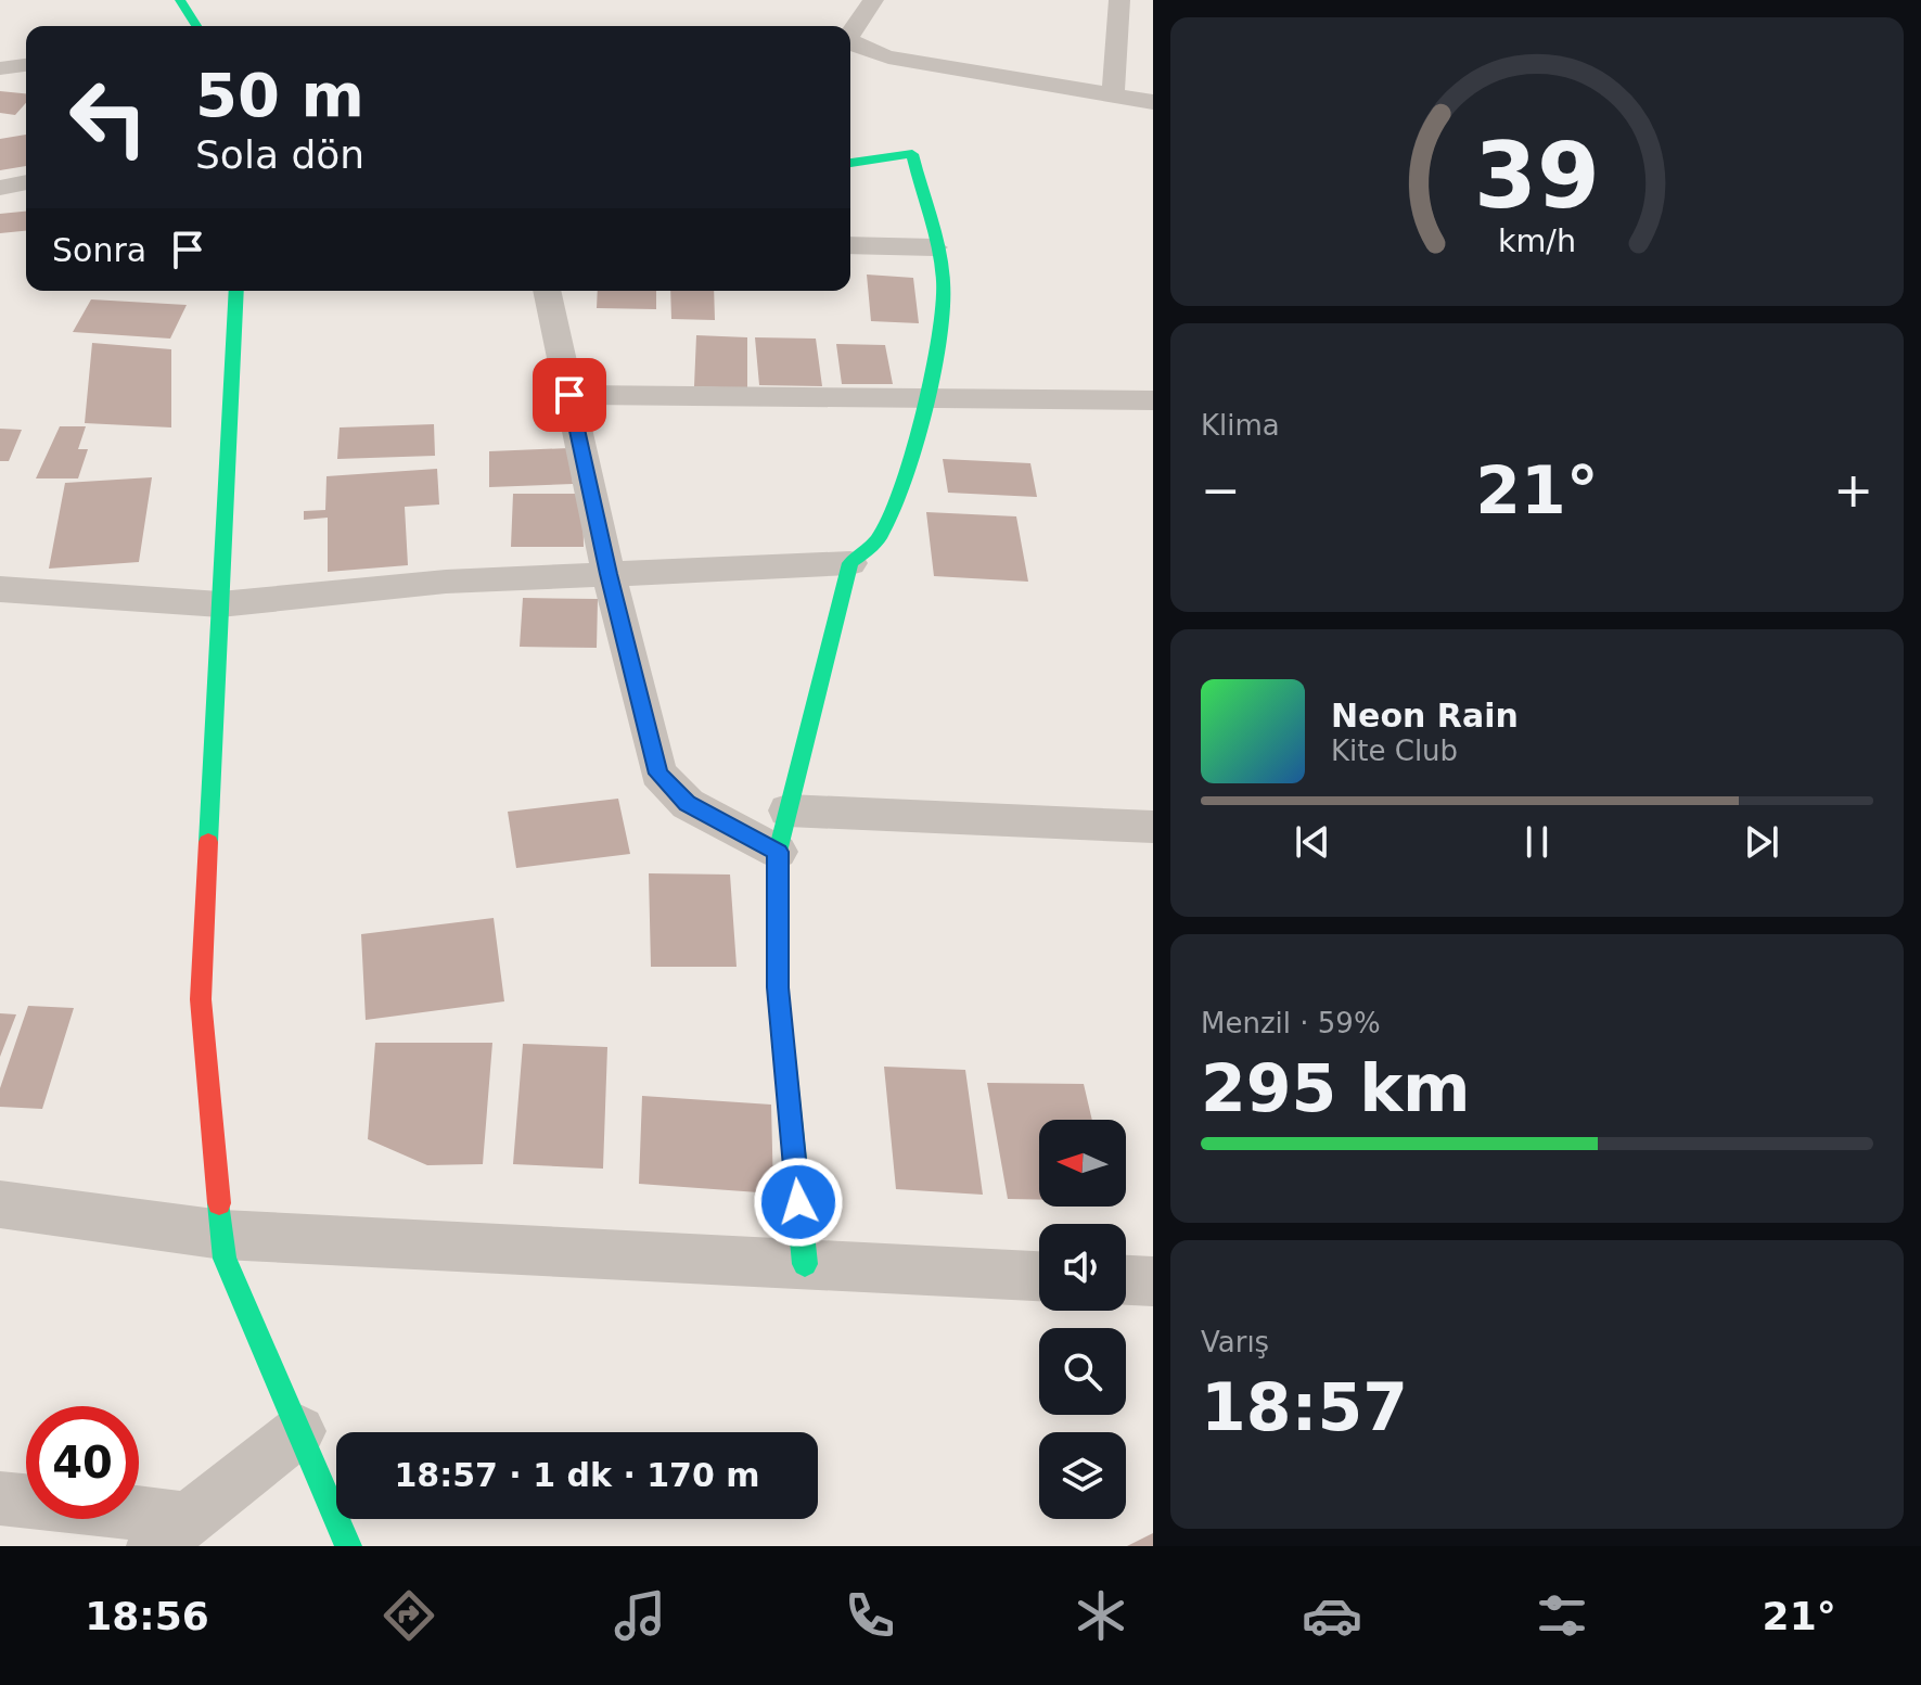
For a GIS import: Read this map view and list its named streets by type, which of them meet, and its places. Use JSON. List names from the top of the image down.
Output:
{
  "north": "left",
  "page": {
    "turn": ["50 m", "Sola dön"],
    "then": "Sonra",
    "tile": [
      "Klima",
      ["Menzil · 59%", "295 km"],
      ["Varış", "18:57"]
    ],
    "heat": ["−", "21°", "+"],
    "song": ["Neon Rain", "Kite Club"],
    "limit": "40",
    "trip": "18:57 · 1 dk · 170 m",
    "tabs": ["18:56", "21°"],
    "gauge": ["39", "km/h"]
  }
}
